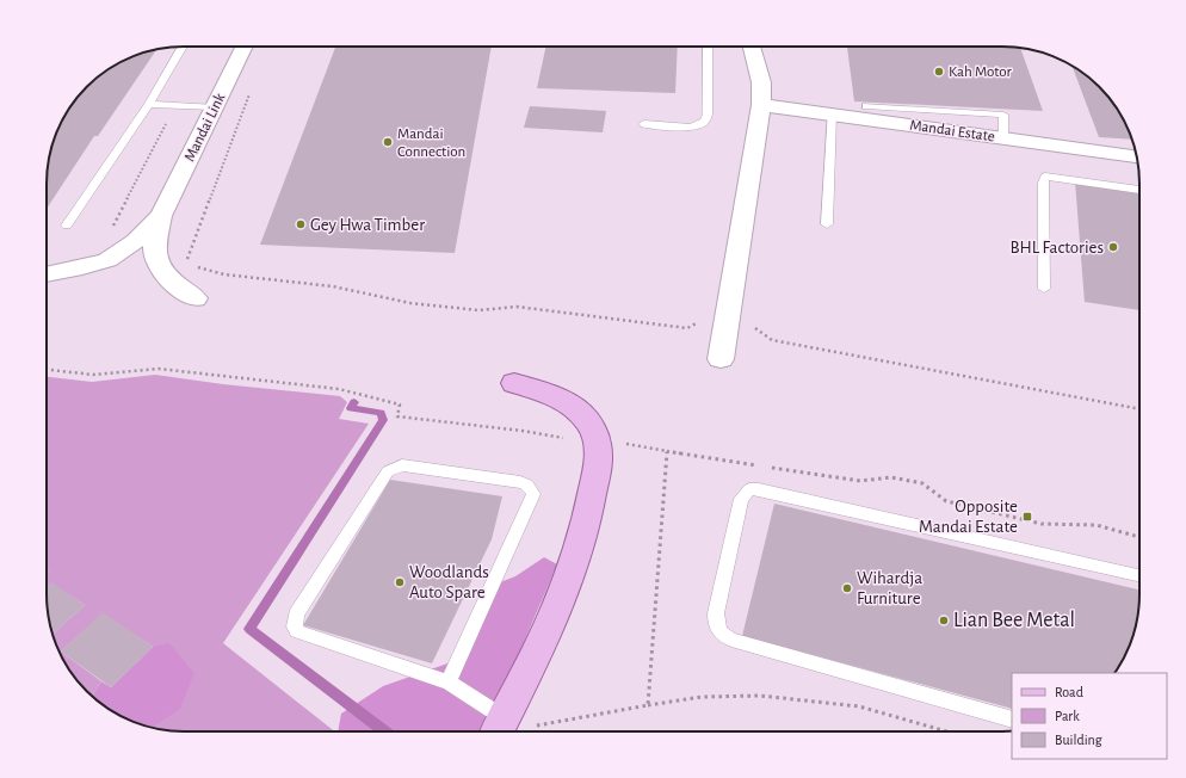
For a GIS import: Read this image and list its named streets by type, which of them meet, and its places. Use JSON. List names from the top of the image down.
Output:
{
  "streets": {
    "street": ["Mandai Link", "Mandai Estate"]
  },
  "places": {
    "other": [
      "Kah Motor",
      "Mandai Connection",
      "Gey Hwa Timber",
      "BHL Factories",
      "Woodlands Auto Spare",
      "Wihardja Furniture",
      "Lian Bee Metal"
    ],
    "transit": ["Opposite Mandai Estate"]
  },
  "legend": ["Road", "Park", "Building"]
}
